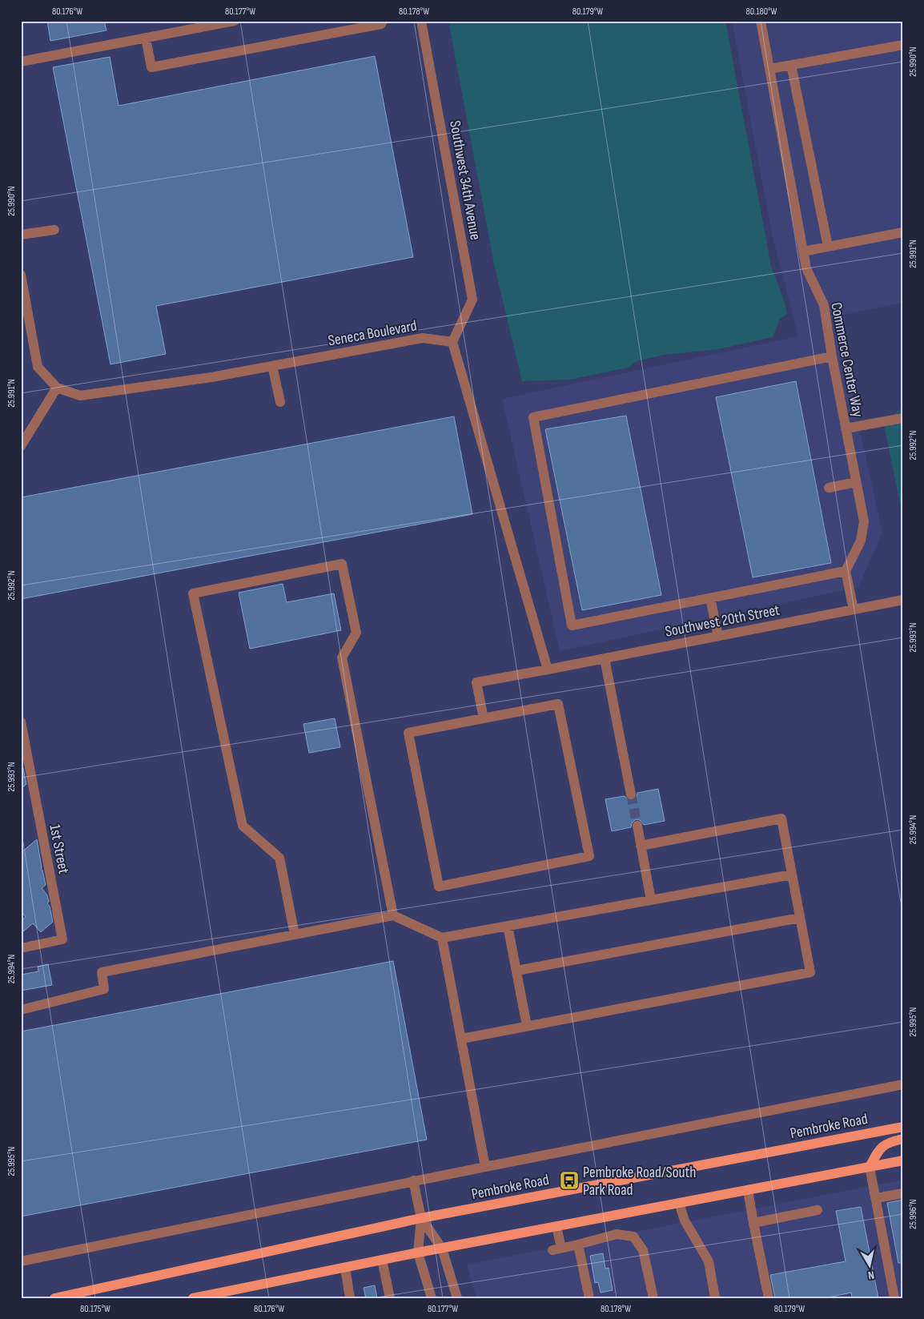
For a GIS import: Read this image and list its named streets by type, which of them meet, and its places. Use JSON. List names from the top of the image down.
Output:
{
  "streets": {
    "main road": ["Pembroke Road"],
    "street": [
      "Southwest 34th Avenue",
      "Seneca Boulevard",
      "Commerce Center Way",
      "Southwest 20th Street",
      "1st Street"
    ]
  },
  "crossings": [
    ["Southwest 34th Avenue", "Seneca Boulevard"]
  ],
  "places": {
    "bus stop": ["Pembroke Road/South Park Road"]
  },
  "north": "bottom",
  "coordinates": [
    "80.176°W",
    "80.177°W",
    "80.178°W",
    "80.179°W",
    "80.180°W",
    "25.990°N",
    "25.991°N",
    "25.992°N",
    "25.993°N",
    "25.994°N",
    "25.995°N",
    "25.996°N",
    "80.175°W"
  ]
}
